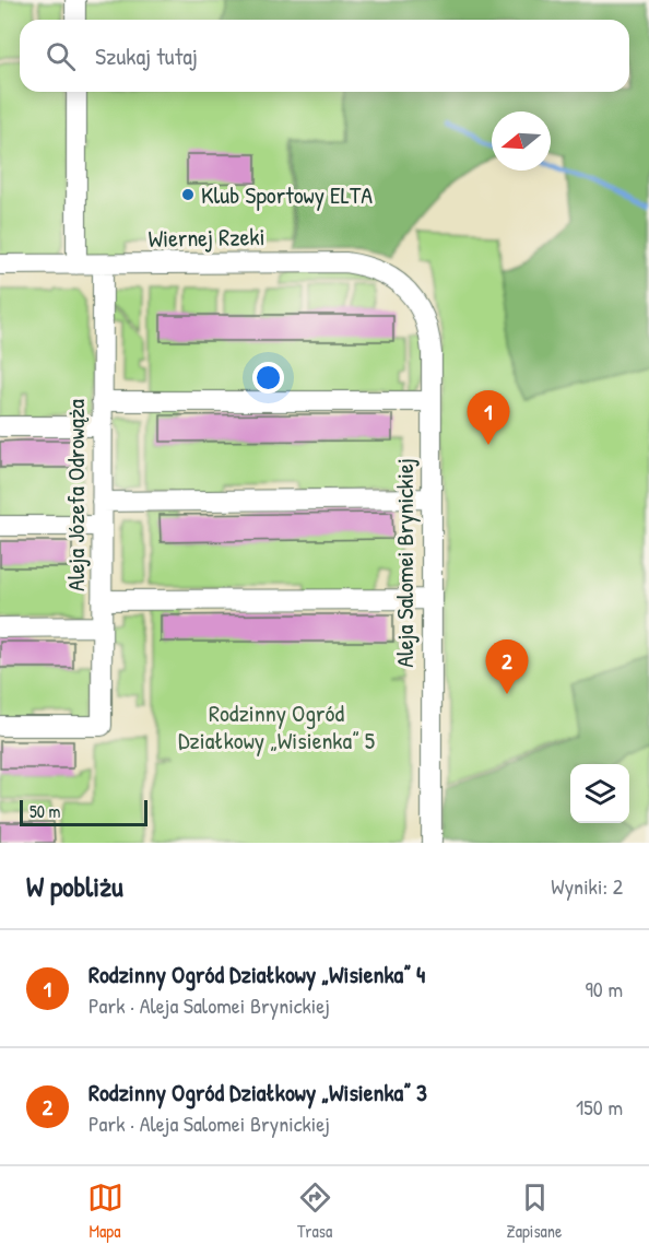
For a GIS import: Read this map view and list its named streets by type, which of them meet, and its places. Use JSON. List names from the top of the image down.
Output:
{
  "streets": {
    "street": ["Wiernej Rzeki", "Aleja Józefa Odrowąża", "Aleja Salomei Brynickiej"]
  },
  "crossings": [
    ["Wiernej Rzeki", "Aleja Józefa Odrowąża"],
    ["Wiernej Rzeki", "Aleja Salomei Brynickiej"]
  ],
  "parks": ["Rodzinny Ogród Działkowy „Wisienka” 5"],
  "places": ["Klub Sportowy ELTA"],
  "scale_bar": "50 m",
  "north": "left",
  "page": {
    "search": "Szukaj tutaj",
    "pins": ["1", "2"],
    "scale": "50 m",
    "heading": ["W pobliżu", "Wyniki: 2"],
    "list": [
      {
        "mark": "1",
        "name": "Rodzinny Ogród Działkowy „Wisienka” 4",
        "note": "Park · Aleja Salomei Brynickiej",
        "value": "90 m"
      },
      {
        "mark": "2",
        "name": "Rodzinny Ogród Działkowy „Wisienka” 3",
        "note": "Park · Aleja Salomei Brynickiej",
        "value": "150 m"
      }
    ],
    "nav": ["Mapa", "Trasa", "Zapisane"]
  }
}
